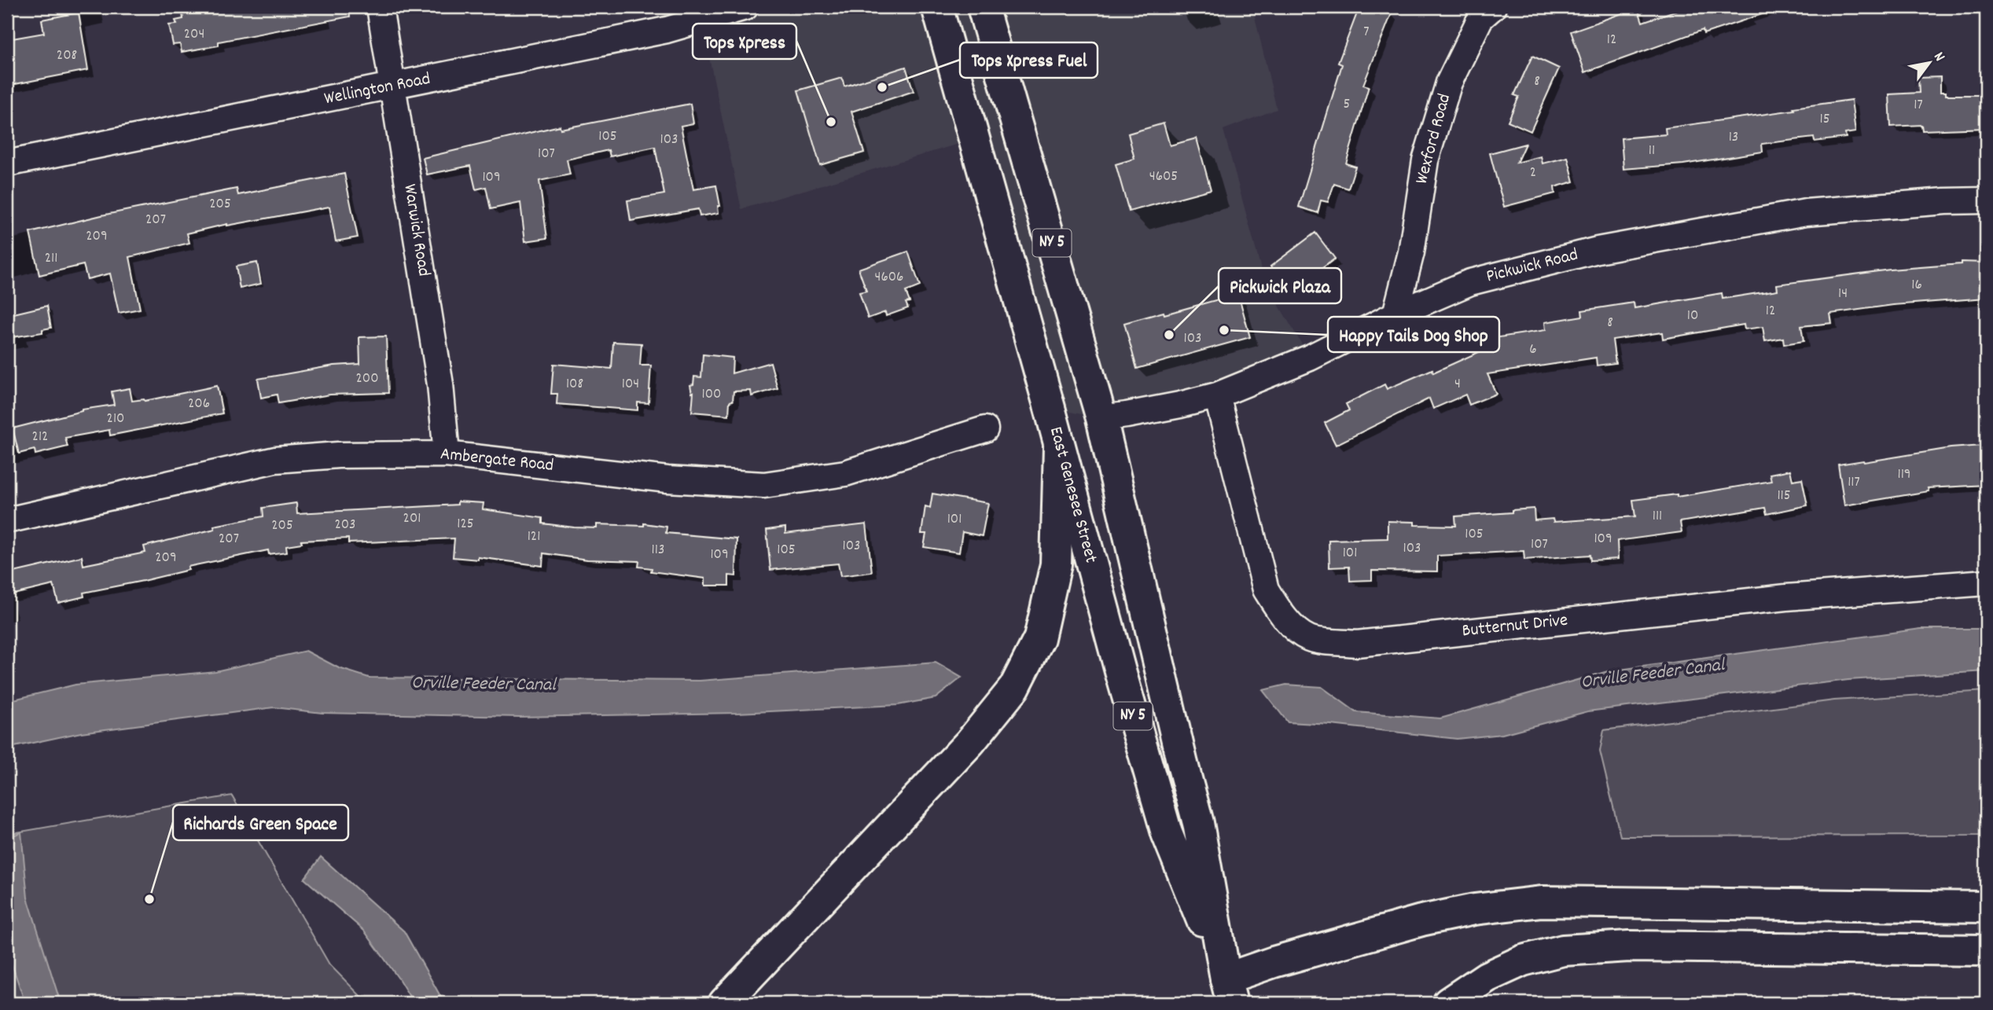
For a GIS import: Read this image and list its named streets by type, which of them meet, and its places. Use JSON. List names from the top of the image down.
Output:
{
  "streets": {
    "main road": ["NY 5", "East Genesee Street"],
    "street": [
      "Wellington Road",
      "Wexford Road",
      "Warwick Road",
      "Pickwick Road",
      "Ambergate Road",
      "Butternut Drive"
    ]
  },
  "crossings": [
    ["Wellington Road", "Warwick Road"],
    ["Wexford Road", "Pickwick Road"],
    ["Warwick Road", "Ambergate Road"],
    ["NY 5", "Pickwick Road"],
    ["NY 5", "East Genesee Street"],
    ["Pickwick Road", "Butternut Drive"]
  ],
  "water": ["Orville Feeder Canal"],
  "places": [
    "Tops Xpress Fuel",
    "Tops Xpress",
    "Happy Tails Dog Shop",
    "Pickwick Plaza",
    "Richards Green Space"
  ],
  "house_numbers": [
    "7",
    "204",
    "12",
    "208",
    "8",
    "5",
    "17",
    "15",
    "105",
    "13",
    "103",
    "11",
    "107",
    "2",
    "4605",
    "109",
    "205",
    "207",
    "209",
    "211",
    "4606",
    "16",
    "14",
    "12",
    "10",
    "8",
    "103",
    "6",
    "200",
    "108",
    "104",
    "4",
    "100",
    "206",
    "210",
    "212",
    "119",
    "117",
    "115",
    "111",
    "201",
    "101",
    "125",
    "203",
    "205",
    "105",
    "121",
    "207",
    "109",
    "107",
    "103",
    "103",
    "113",
    "105",
    "101",
    "109",
    "209"
  ],
  "north": "top right"
}
